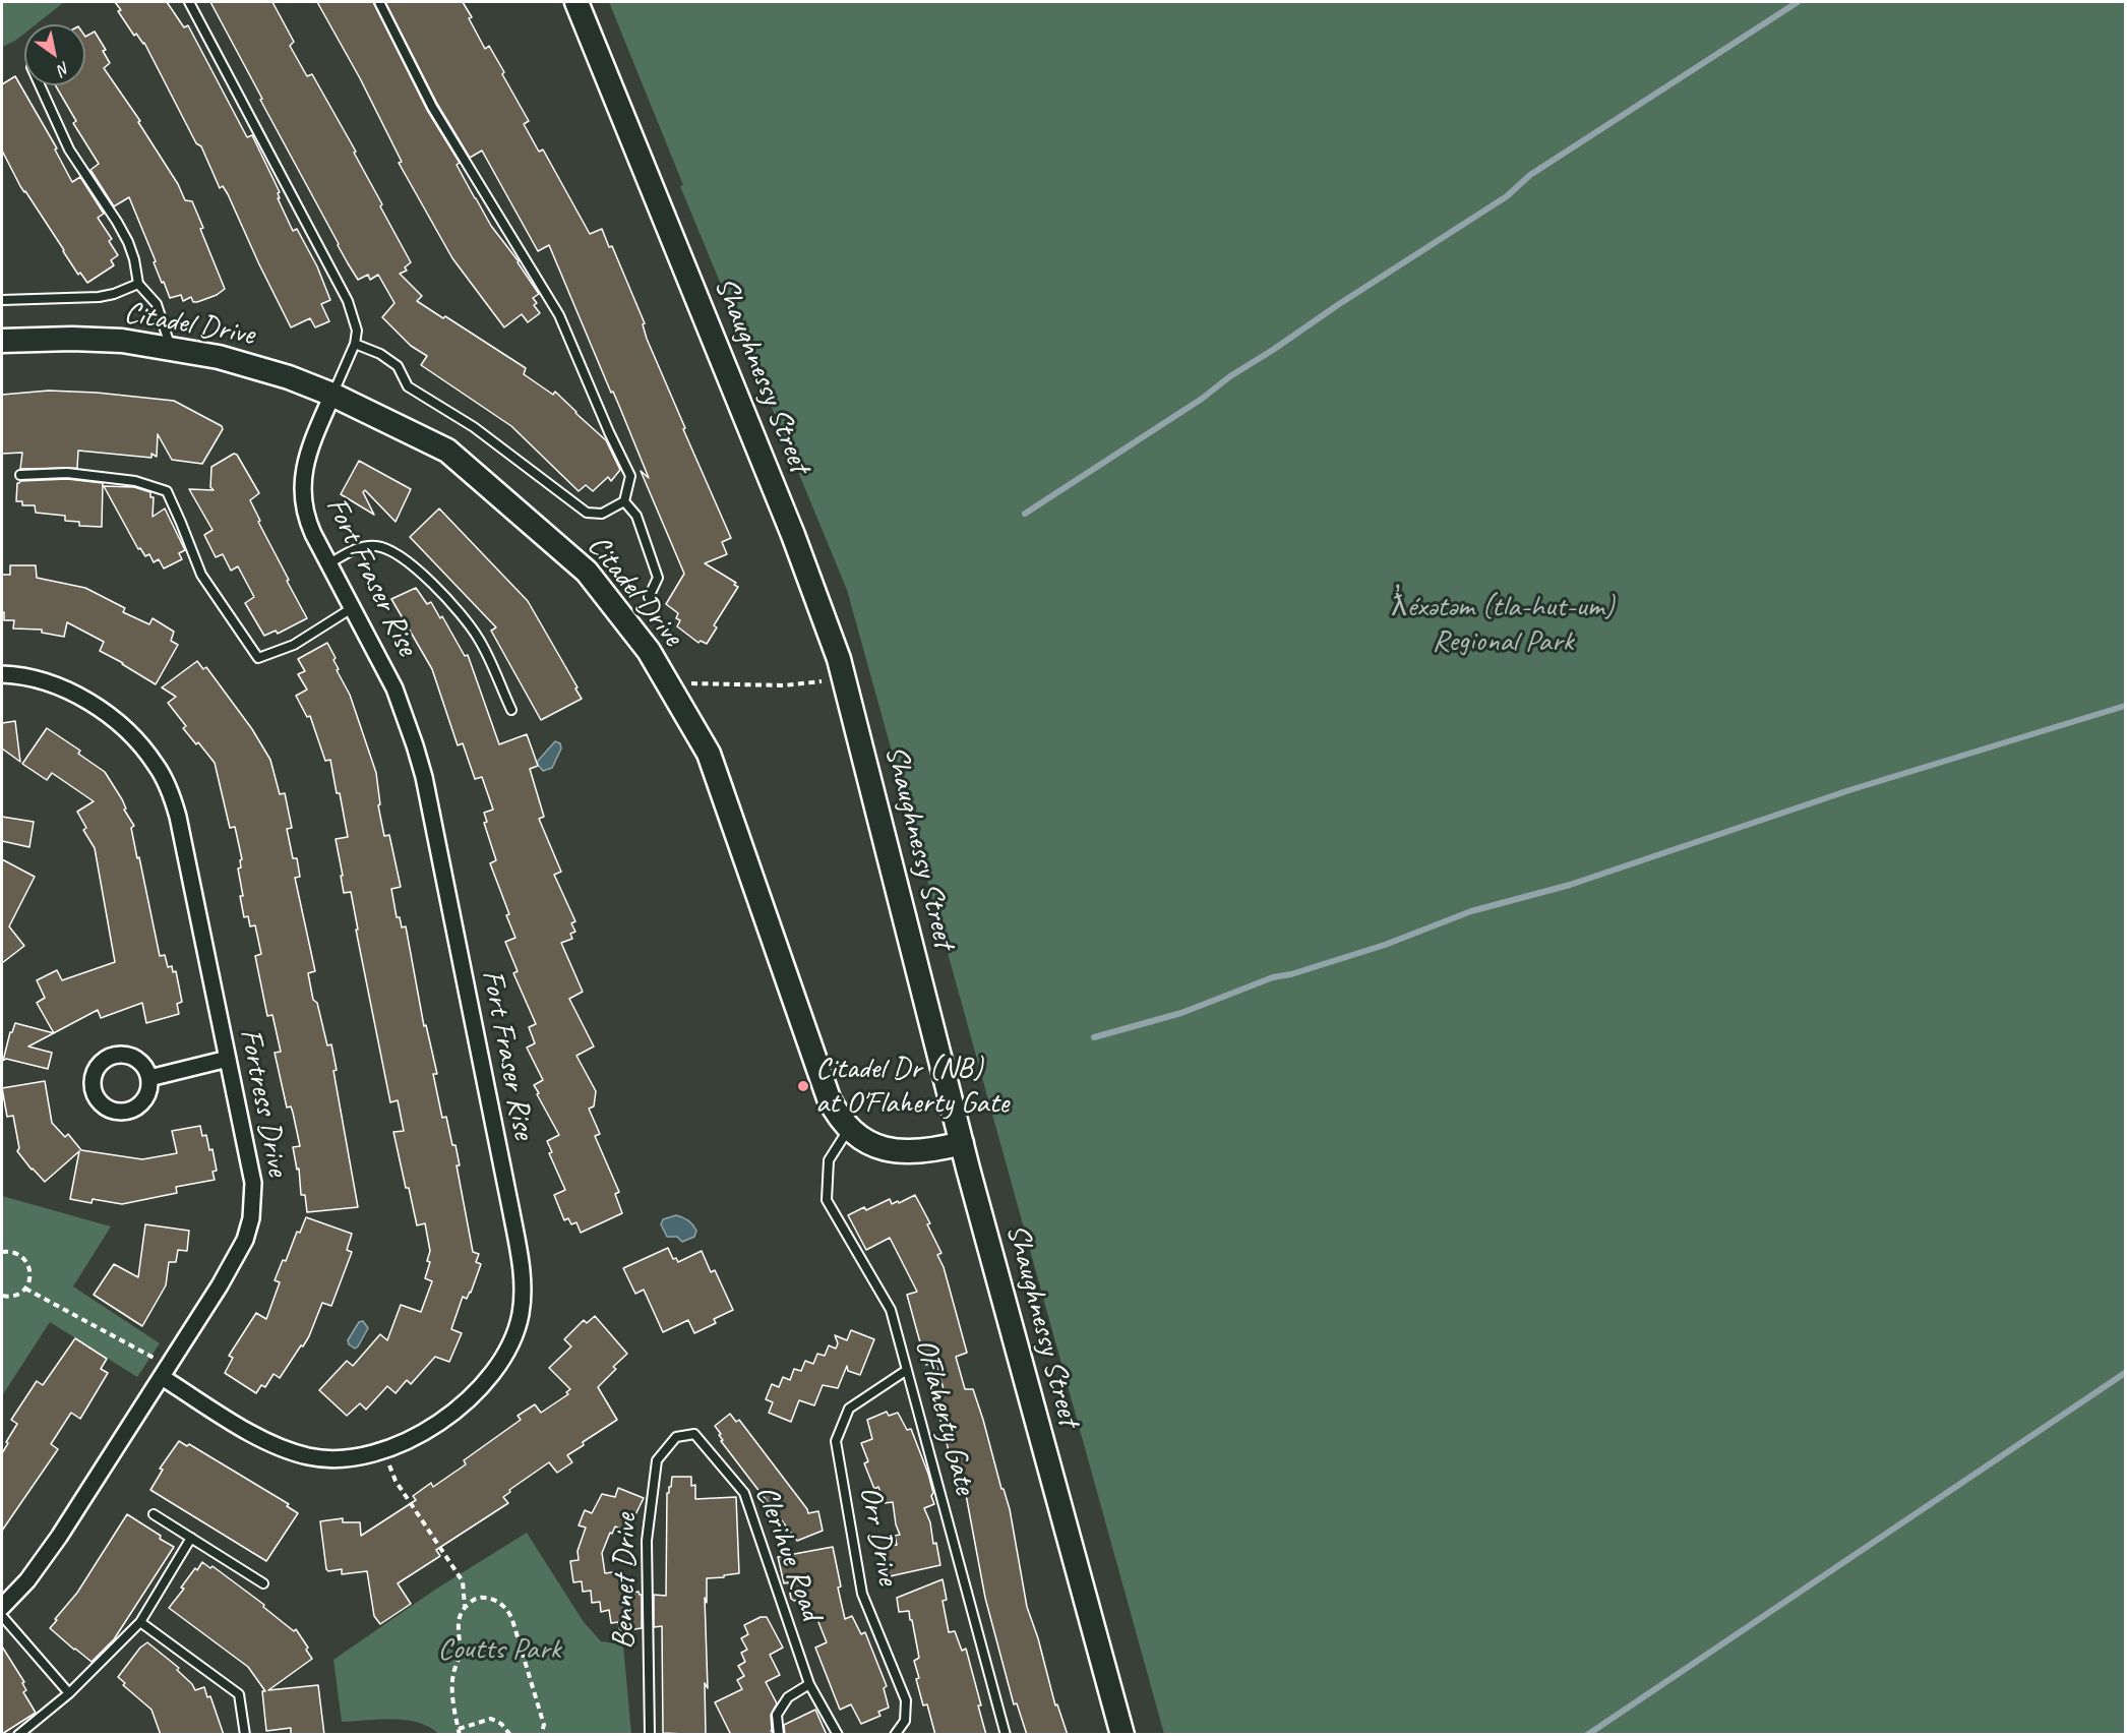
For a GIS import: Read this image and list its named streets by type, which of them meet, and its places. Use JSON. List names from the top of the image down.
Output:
{
  "streets": {
    "main road": ["Citadel Drive", "Shaughnessy Street"],
    "street": ["Fort Fraser Rise", "Fortress Drive"],
    "lane": [
      "OFlaherty Gate",
      "Orr Drive",
      "Clerihue Road",
      "Bennet Drive"
    ]
  },
  "crossings": [
    ["Citadel Drive", "Shaughnessy Street"],
    ["Citadel Drive", "Fort Fraser Rise"],
    ["Citadel Drive", "OFlaherty Gate"],
    ["Fort Fraser Rise", "Fortress Drive"],
    ["OFlaherty Gate", "Orr Drive"],
    ["Clerihue Road", "Bennet Drive"]
  ],
  "parks": ["ƛ̓éxətəm (tla-hut-um) Regional Park", "Coutts Park"],
  "places": ["Citadel Dr (NB) at O'Flaherty Gate"],
  "north": "bottom right"
}
